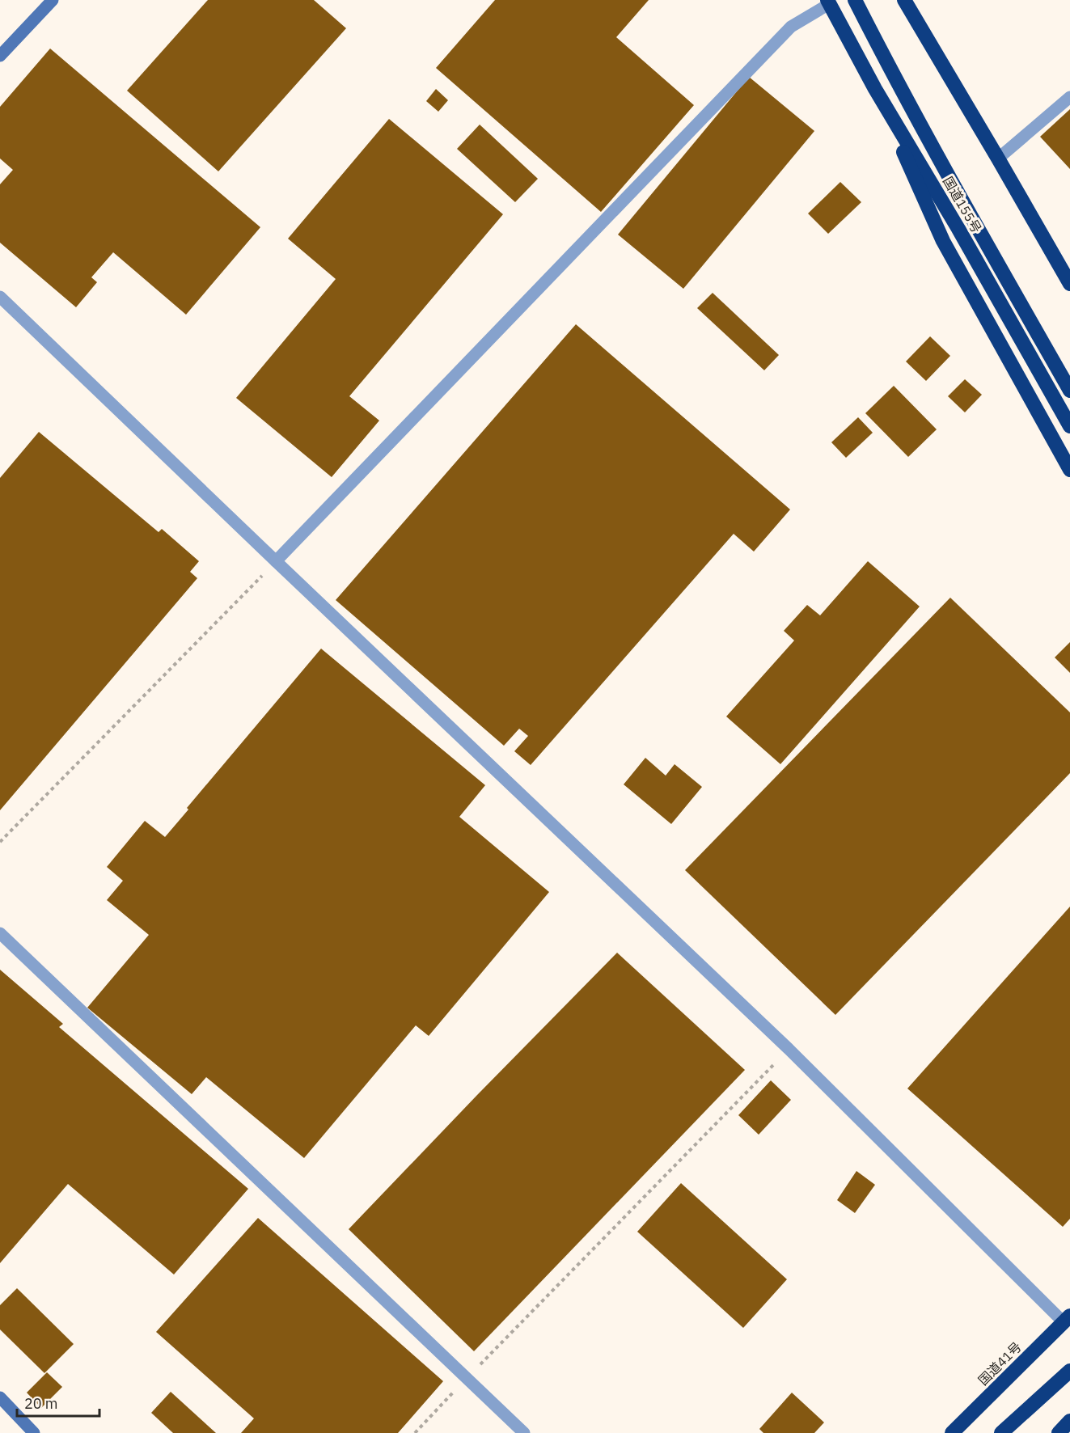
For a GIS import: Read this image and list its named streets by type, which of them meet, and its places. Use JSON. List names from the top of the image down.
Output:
{
  "streets": {
    "highway": ["国道155号", "国道41号"]
  },
  "scale_bar": "20 m"
}
